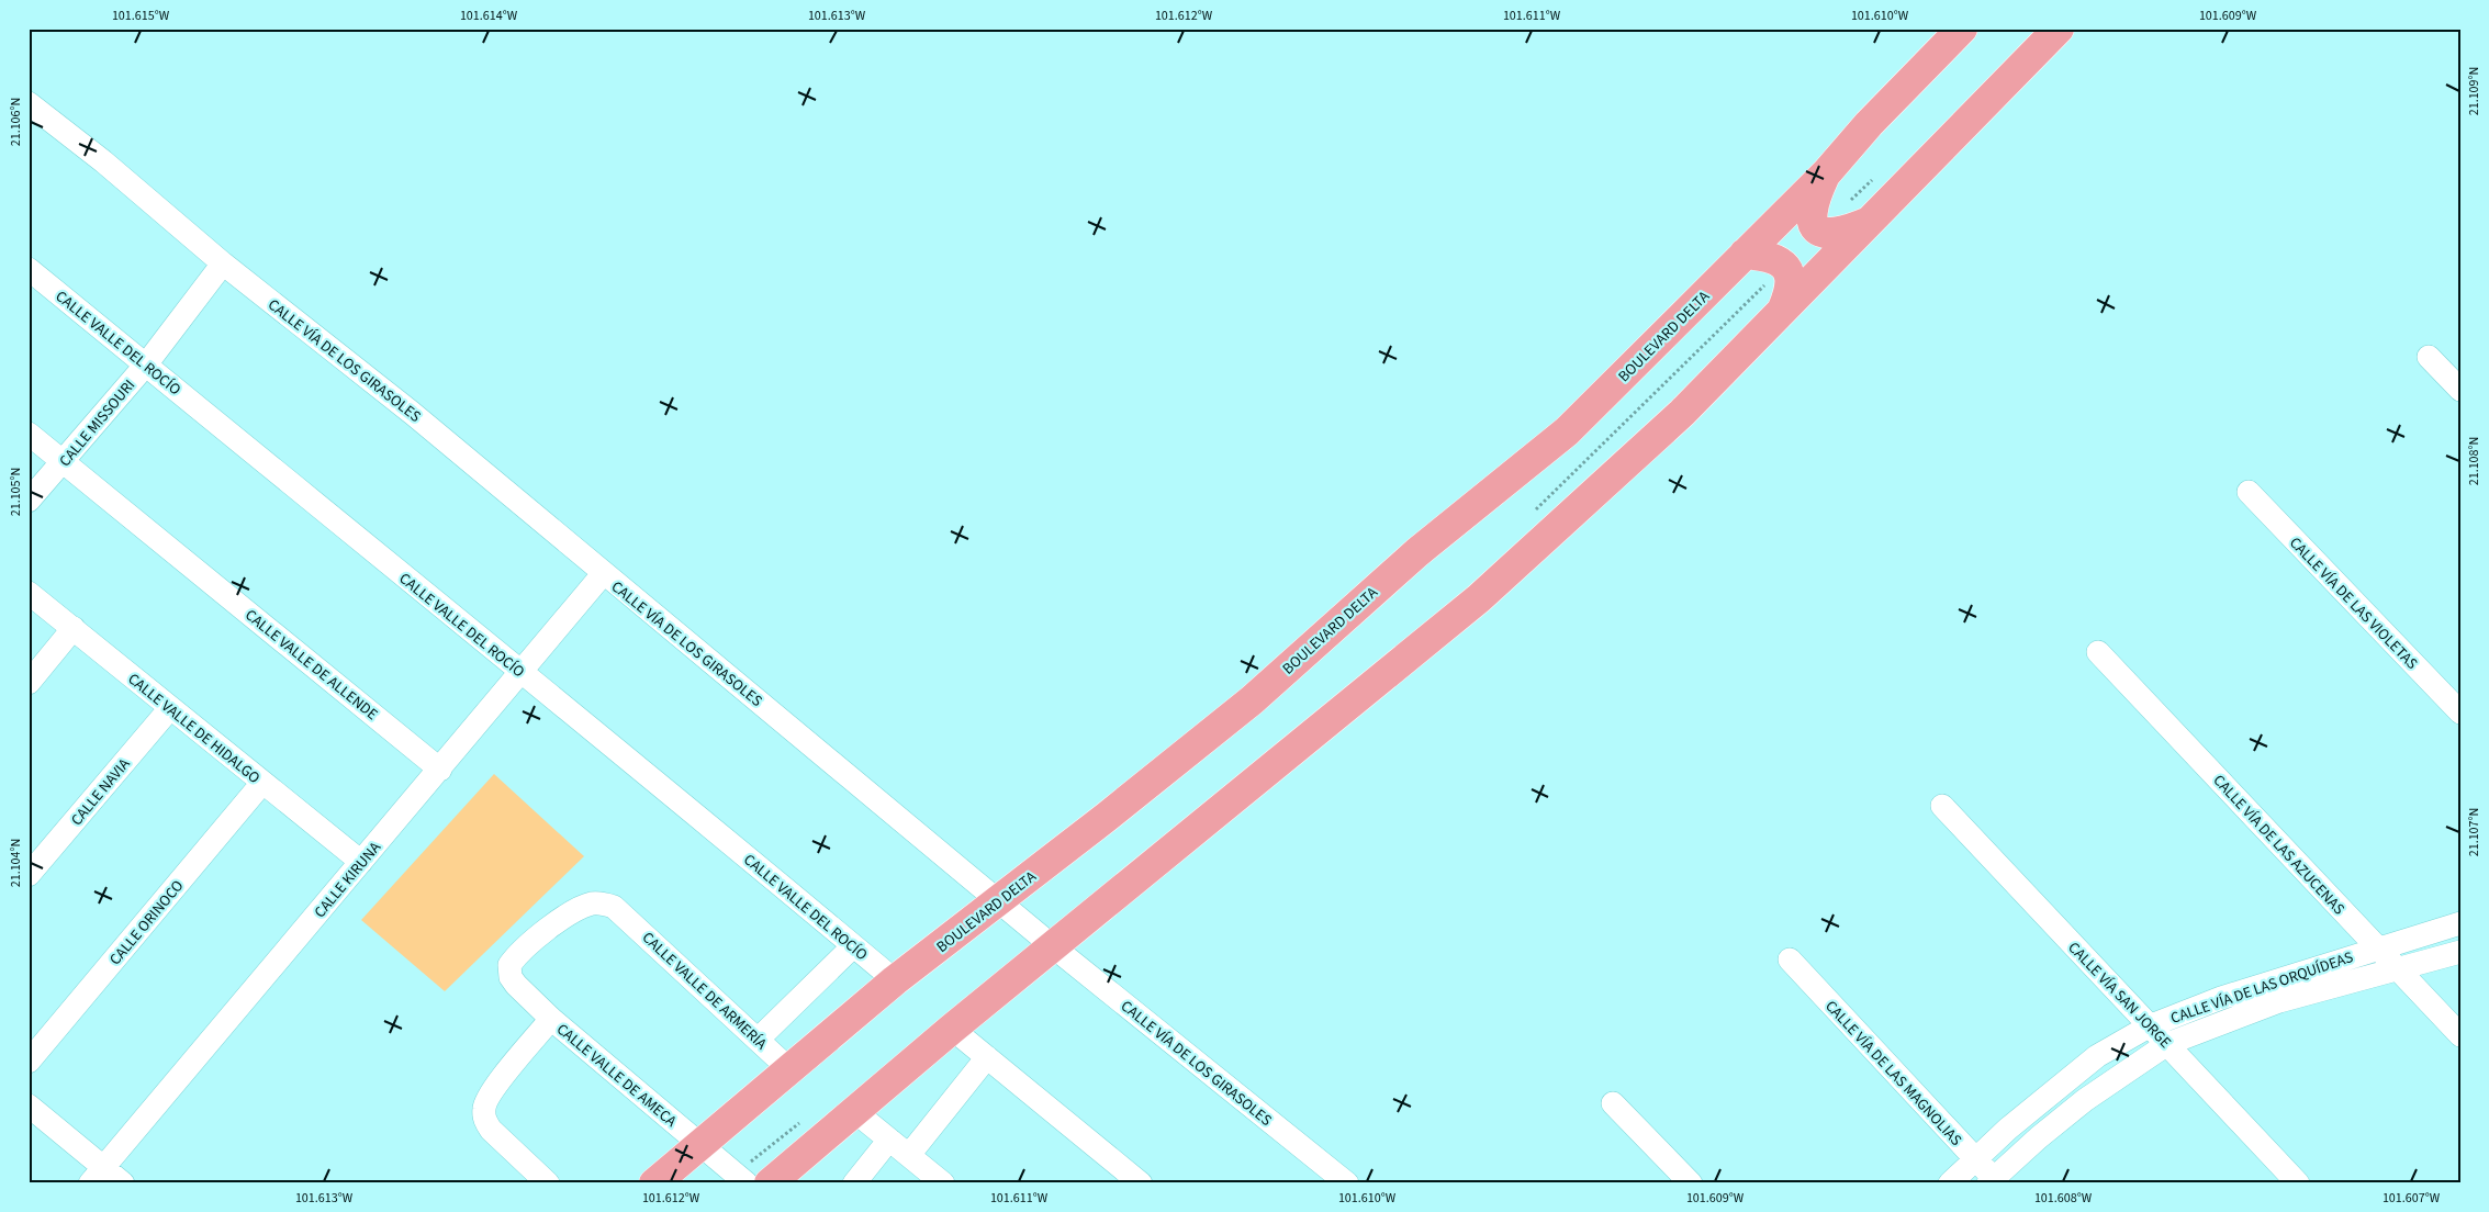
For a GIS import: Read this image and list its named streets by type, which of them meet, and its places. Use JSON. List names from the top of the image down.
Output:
{
  "streets": {
    "main road": ["BOULEVARD DELTA"],
    "street": [
      "CALLE VALLE DEL ROCÍO",
      "CALLE VÍA DE LOS GIRASOLES",
      "CALLE MISSOURI",
      "CALLE VÍA DE LAS VIOLETAS",
      "CALLE VALLE DE ALLENDE",
      "CALLE VALLE DE HIDALGO",
      "CALLE NAVIA",
      "CALLE VÍA DE LAS AZUCENAS",
      "CALLE KIRUNA",
      "CALLE ORINOCO",
      "CALLE VÍA DE LAS ORQUÍDEAS",
      "CALLE VALLE DE ARMERÍA",
      "CALLE VÍA SAN JORGE",
      "CALLE VÍA DE LAS MAGNOLIAS",
      "CALLE VALLE DE AMECA"
    ]
  },
  "crossings": [
    ["BOULEVARD DELTA", "CALLE VALLE DEL ROCÍO"],
    ["BOULEVARD DELTA", "CALLE VÍA DE LOS GIRASOLES"],
    ["BOULEVARD DELTA", "CALLE VALLE DE ARMERÍA"],
    ["BOULEVARD DELTA", "CALLE VALLE DE AMECA"],
    ["CALLE VALLE DEL ROCÍO", "CALLE MISSOURI"],
    ["CALLE VALLE DEL ROCÍO", "CALLE KIRUNA"],
    ["CALLE VÍA DE LOS GIRASOLES", "CALLE MISSOURI"],
    ["CALLE VÍA DE LOS GIRASOLES", "CALLE KIRUNA"],
    ["CALLE MISSOURI", "CALLE VALLE DE ALLENDE"],
    ["CALLE VALLE DE ALLENDE", "CALLE KIRUNA"],
    ["CALLE VALLE DE HIDALGO", "CALLE NAVIA"],
    ["CALLE VALLE DE HIDALGO", "CALLE KIRUNA"],
    ["CALLE VALLE DE HIDALGO", "CALLE ORINOCO"],
    ["CALLE VÍA DE LAS AZUCENAS", "CALLE VÍA DE LAS ORQUÍDEAS"],
    ["CALLE VÍA DE LAS ORQUÍDEAS", "CALLE VÍA SAN JORGE"],
    ["CALLE VÍA DE LAS ORQUÍDEAS", "CALLE VÍA DE LAS MAGNOLIAS"],
    ["CALLE VALLE DE ARMERÍA", "CALLE VALLE DE AMECA"]
  ],
  "coordinates": [
    "101.615°W",
    "101.614°W",
    "101.613°W",
    "101.612°W",
    "101.611°W",
    "101.610°W",
    "101.609°W",
    "21.109°N",
    "21.106°N",
    "21.108°N",
    "21.105°N",
    "21.107°N",
    "21.104°N",
    "101.608°W",
    "101.607°W"
  ]
}
